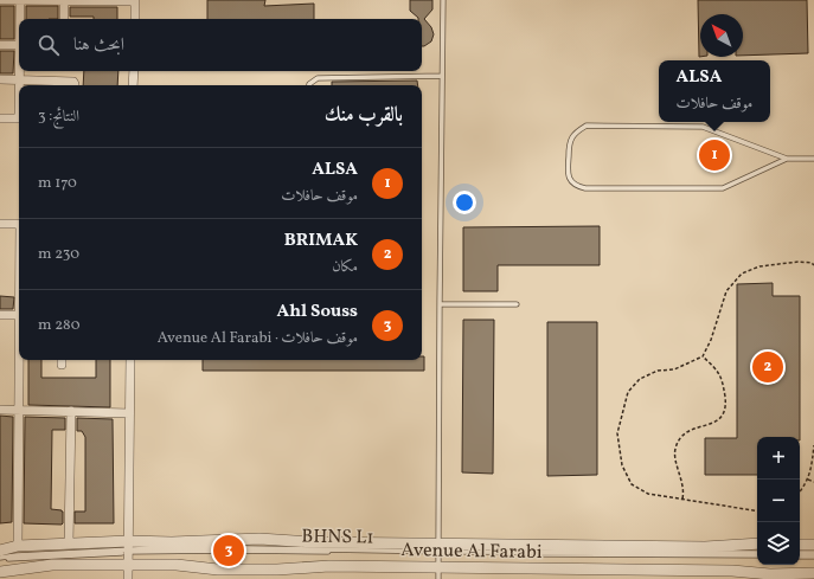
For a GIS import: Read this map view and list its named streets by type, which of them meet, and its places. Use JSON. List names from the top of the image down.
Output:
{
  "streets": {
    "street": ["Avenue Al Farabi"]
  },
  "north": "top left",
  "page": {
    "search": "ابحث هنا",
    "popup": ["ALSA", "موقف حافلات"],
    "heading": ["بالقرب منك", "النتائج: 3"],
    "pins": ["1", "2", "3"],
    "list": [
      {
        "mark": "1",
        "name": "ALSA",
        "note": "موقف حافلات",
        "value": "170 m"
      },
      {
        "mark": "2",
        "name": "BRIMAK",
        "note": "مكان",
        "value": "230 m"
      },
      {
        "mark": "3",
        "name": "Ahl Souss",
        "note": "موقف حافلات · Avenue Al Farabi",
        "value": "280 m"
      }
    ],
    "map_buttons": ["+", "−"]
  }
}
